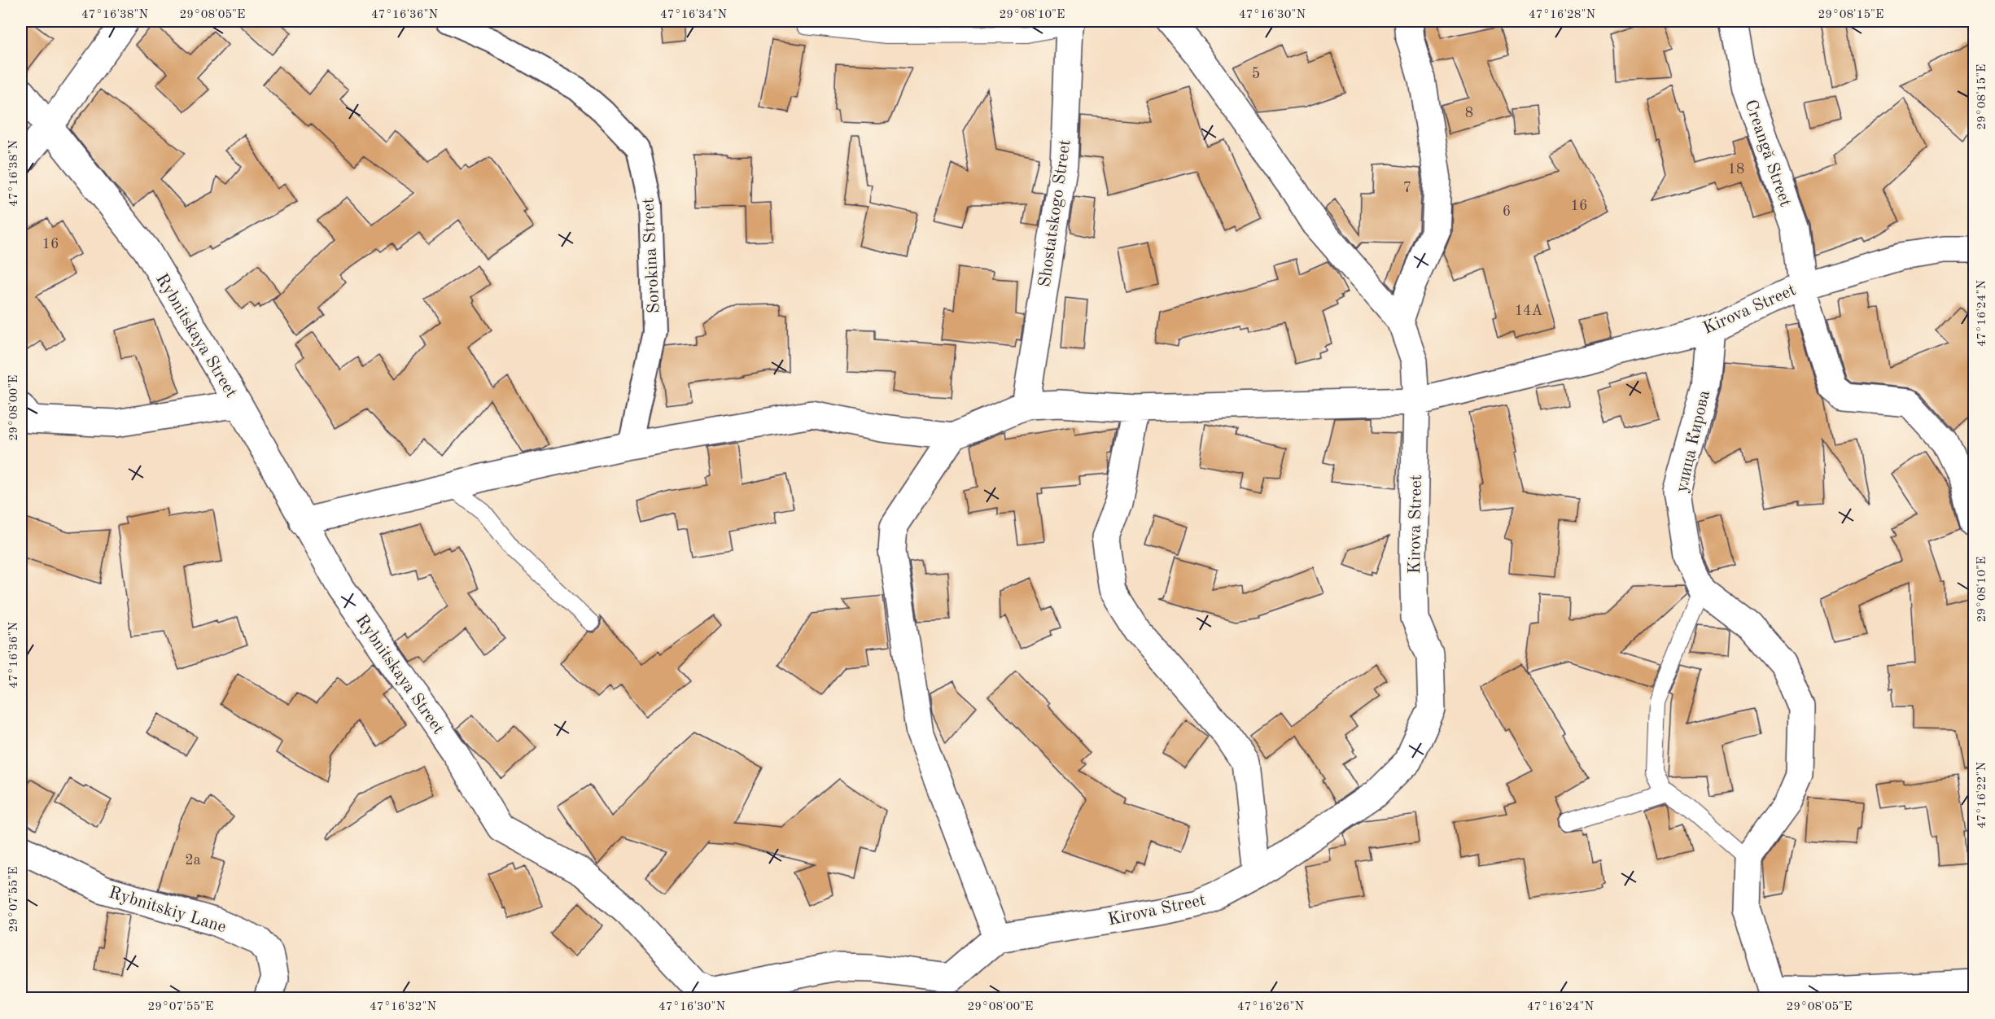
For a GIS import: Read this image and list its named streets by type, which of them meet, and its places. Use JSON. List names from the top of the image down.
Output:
{
  "streets": {
    "street": [
      "Creangă Street",
      "Shostatskogo Street",
      "Sorokina Street",
      "Kirova Street",
      "Rybnitskaya Street",
      "улица Кирова",
      "Rybnitskiy Lane"
    ]
  },
  "crossings": [
    ["Creangă Street", "Kirova Street"],
    ["Kirova Street", "Rybnitskaya Street"],
    ["Kirova Street", "улица Кирова"]
  ],
  "house_numbers": [
    "5",
    "8",
    "18",
    "7",
    "16",
    "6",
    "16",
    "14A",
    "2а"
  ],
  "coordinates": [
    "47°16'38\"N",
    "29°08'05\"E",
    "47°16'36\"N",
    "47°16'34\"N",
    "29°08'10\"E",
    "47°16'30\"N",
    "47°16'28\"N",
    "29°08'15\"E",
    "47°16'24\"N",
    "29°08'00\"E",
    "47°16'22\"N",
    "29°07'55\"E",
    "47°16'32\"N",
    "47°16'26\"N"
  ]
}
